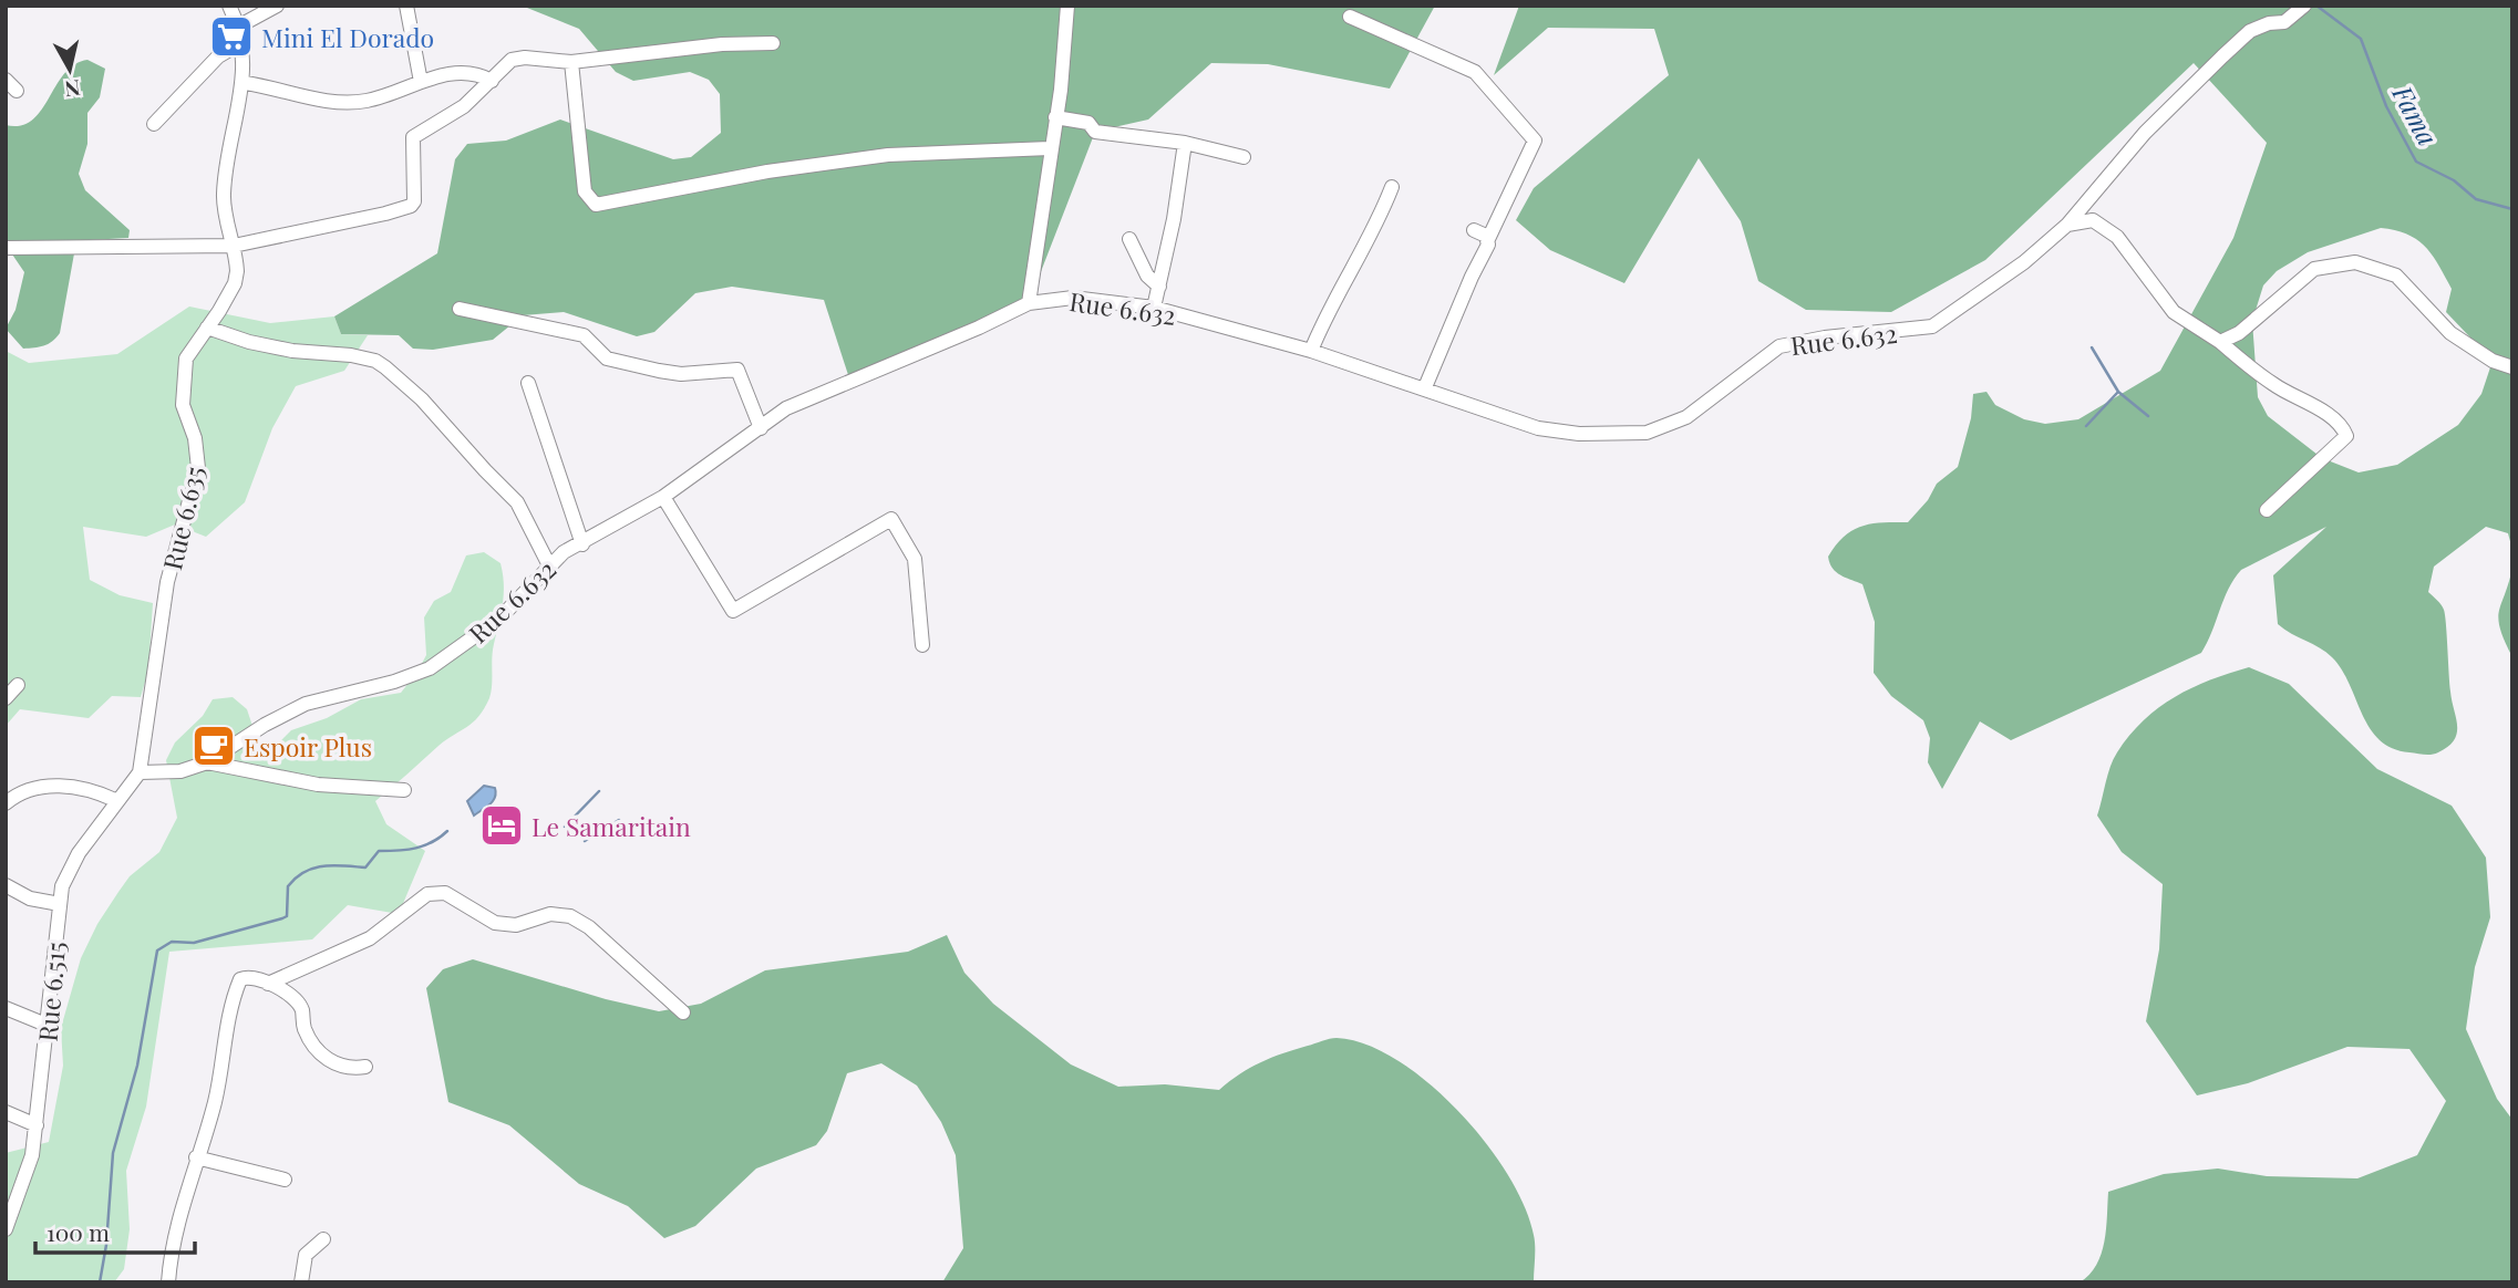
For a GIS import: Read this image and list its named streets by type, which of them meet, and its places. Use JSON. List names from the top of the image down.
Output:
{
  "streets": {
    "street": ["Rue 6.632", "Rue 6.635", "Rue 6.515"]
  },
  "crossings": [
    ["Rue 6.632", "Rue 6.635"],
    ["Rue 6.632", "Rue 6.515"],
    ["Rue 6.635", "Rue 6.515"]
  ],
  "water": ["Fama"],
  "places": {
    "supermarket": ["Mini El Dorado"],
    "cafe": ["Espoir Plus"],
    "hotel": ["Le Samaritain"]
  },
  "scale_bar": "100 m",
  "north": "bottom"
}
